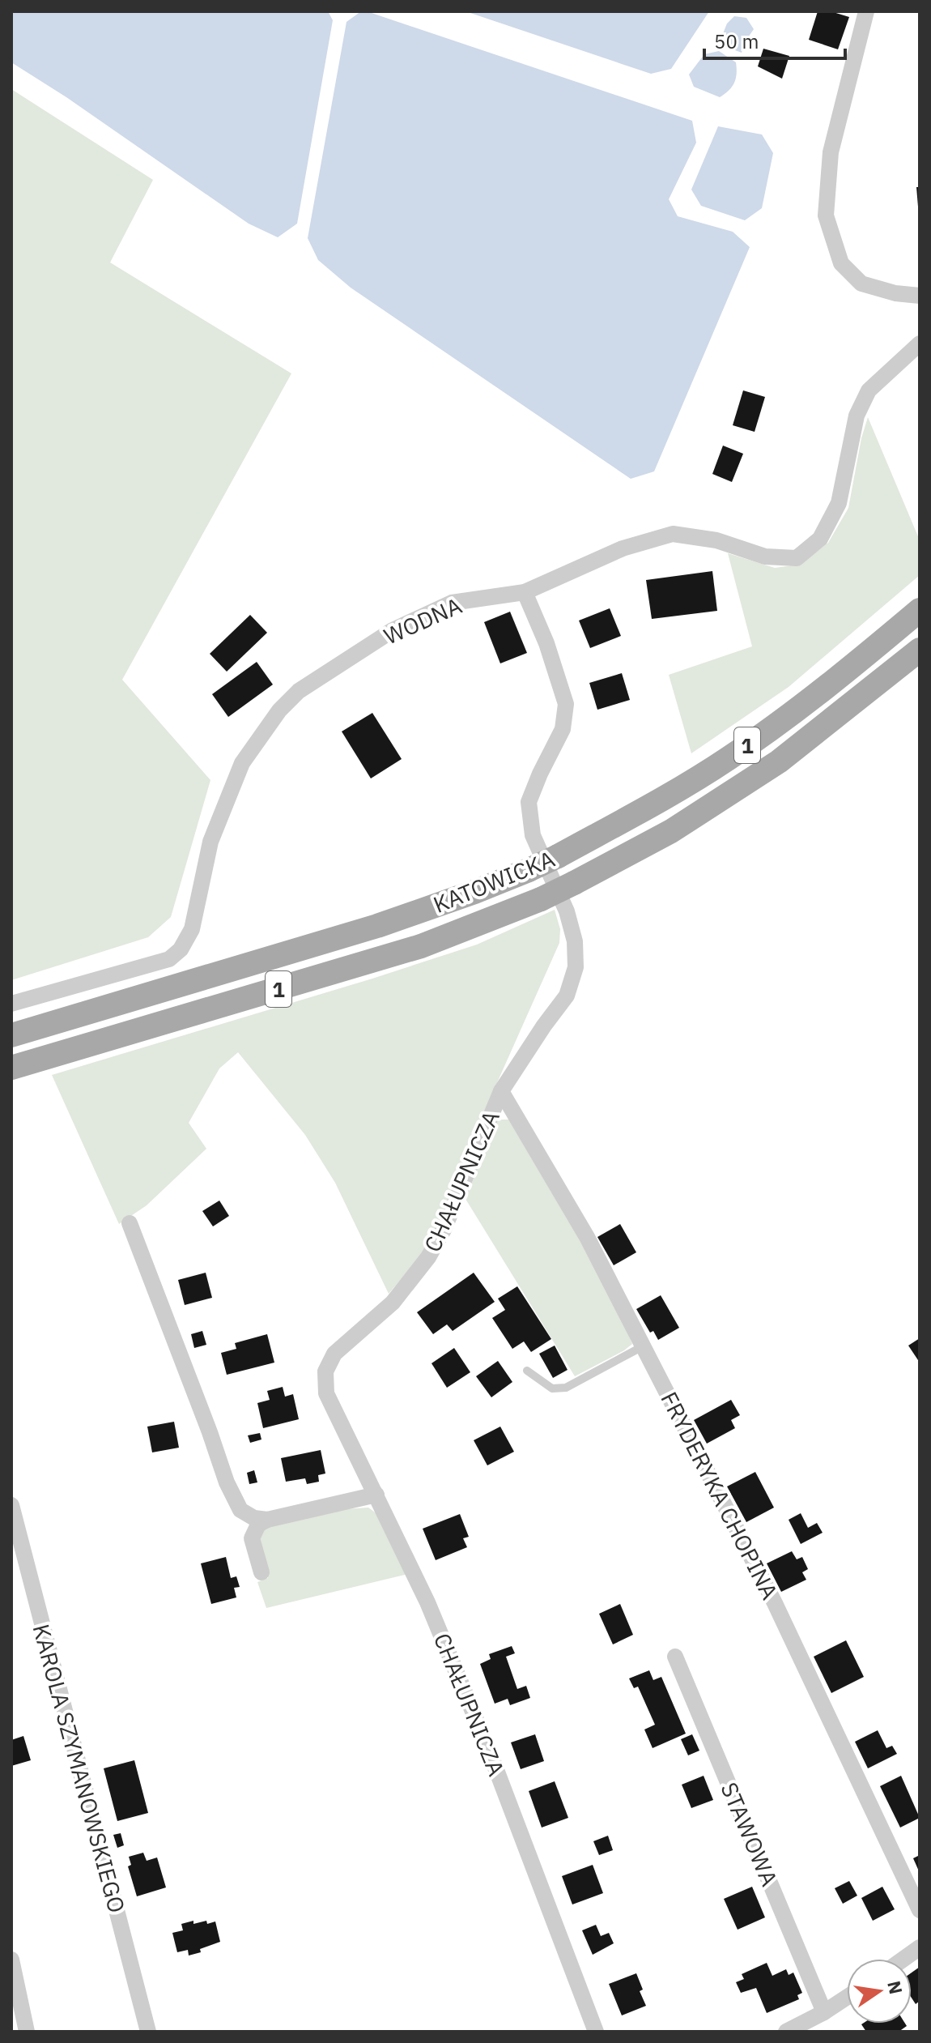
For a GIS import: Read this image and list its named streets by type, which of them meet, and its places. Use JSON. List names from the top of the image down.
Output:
{
  "streets": {
    "main road": ["1", "KATOWICKA"],
    "street": [
      "WODNA",
      "CHAŁUPNICZA",
      "FRYDERYKA CHOPINA",
      "KAROLA SZYMANOWSKIEGO",
      "STAWOWA"
    ]
  },
  "crossings": [
    ["WODNA", "CHAŁUPNICZA"],
    ["CHAŁUPNICZA", "FRYDERYKA CHOPINA"]
  ],
  "scale_bar": "50 m",
  "north": "right"
}
